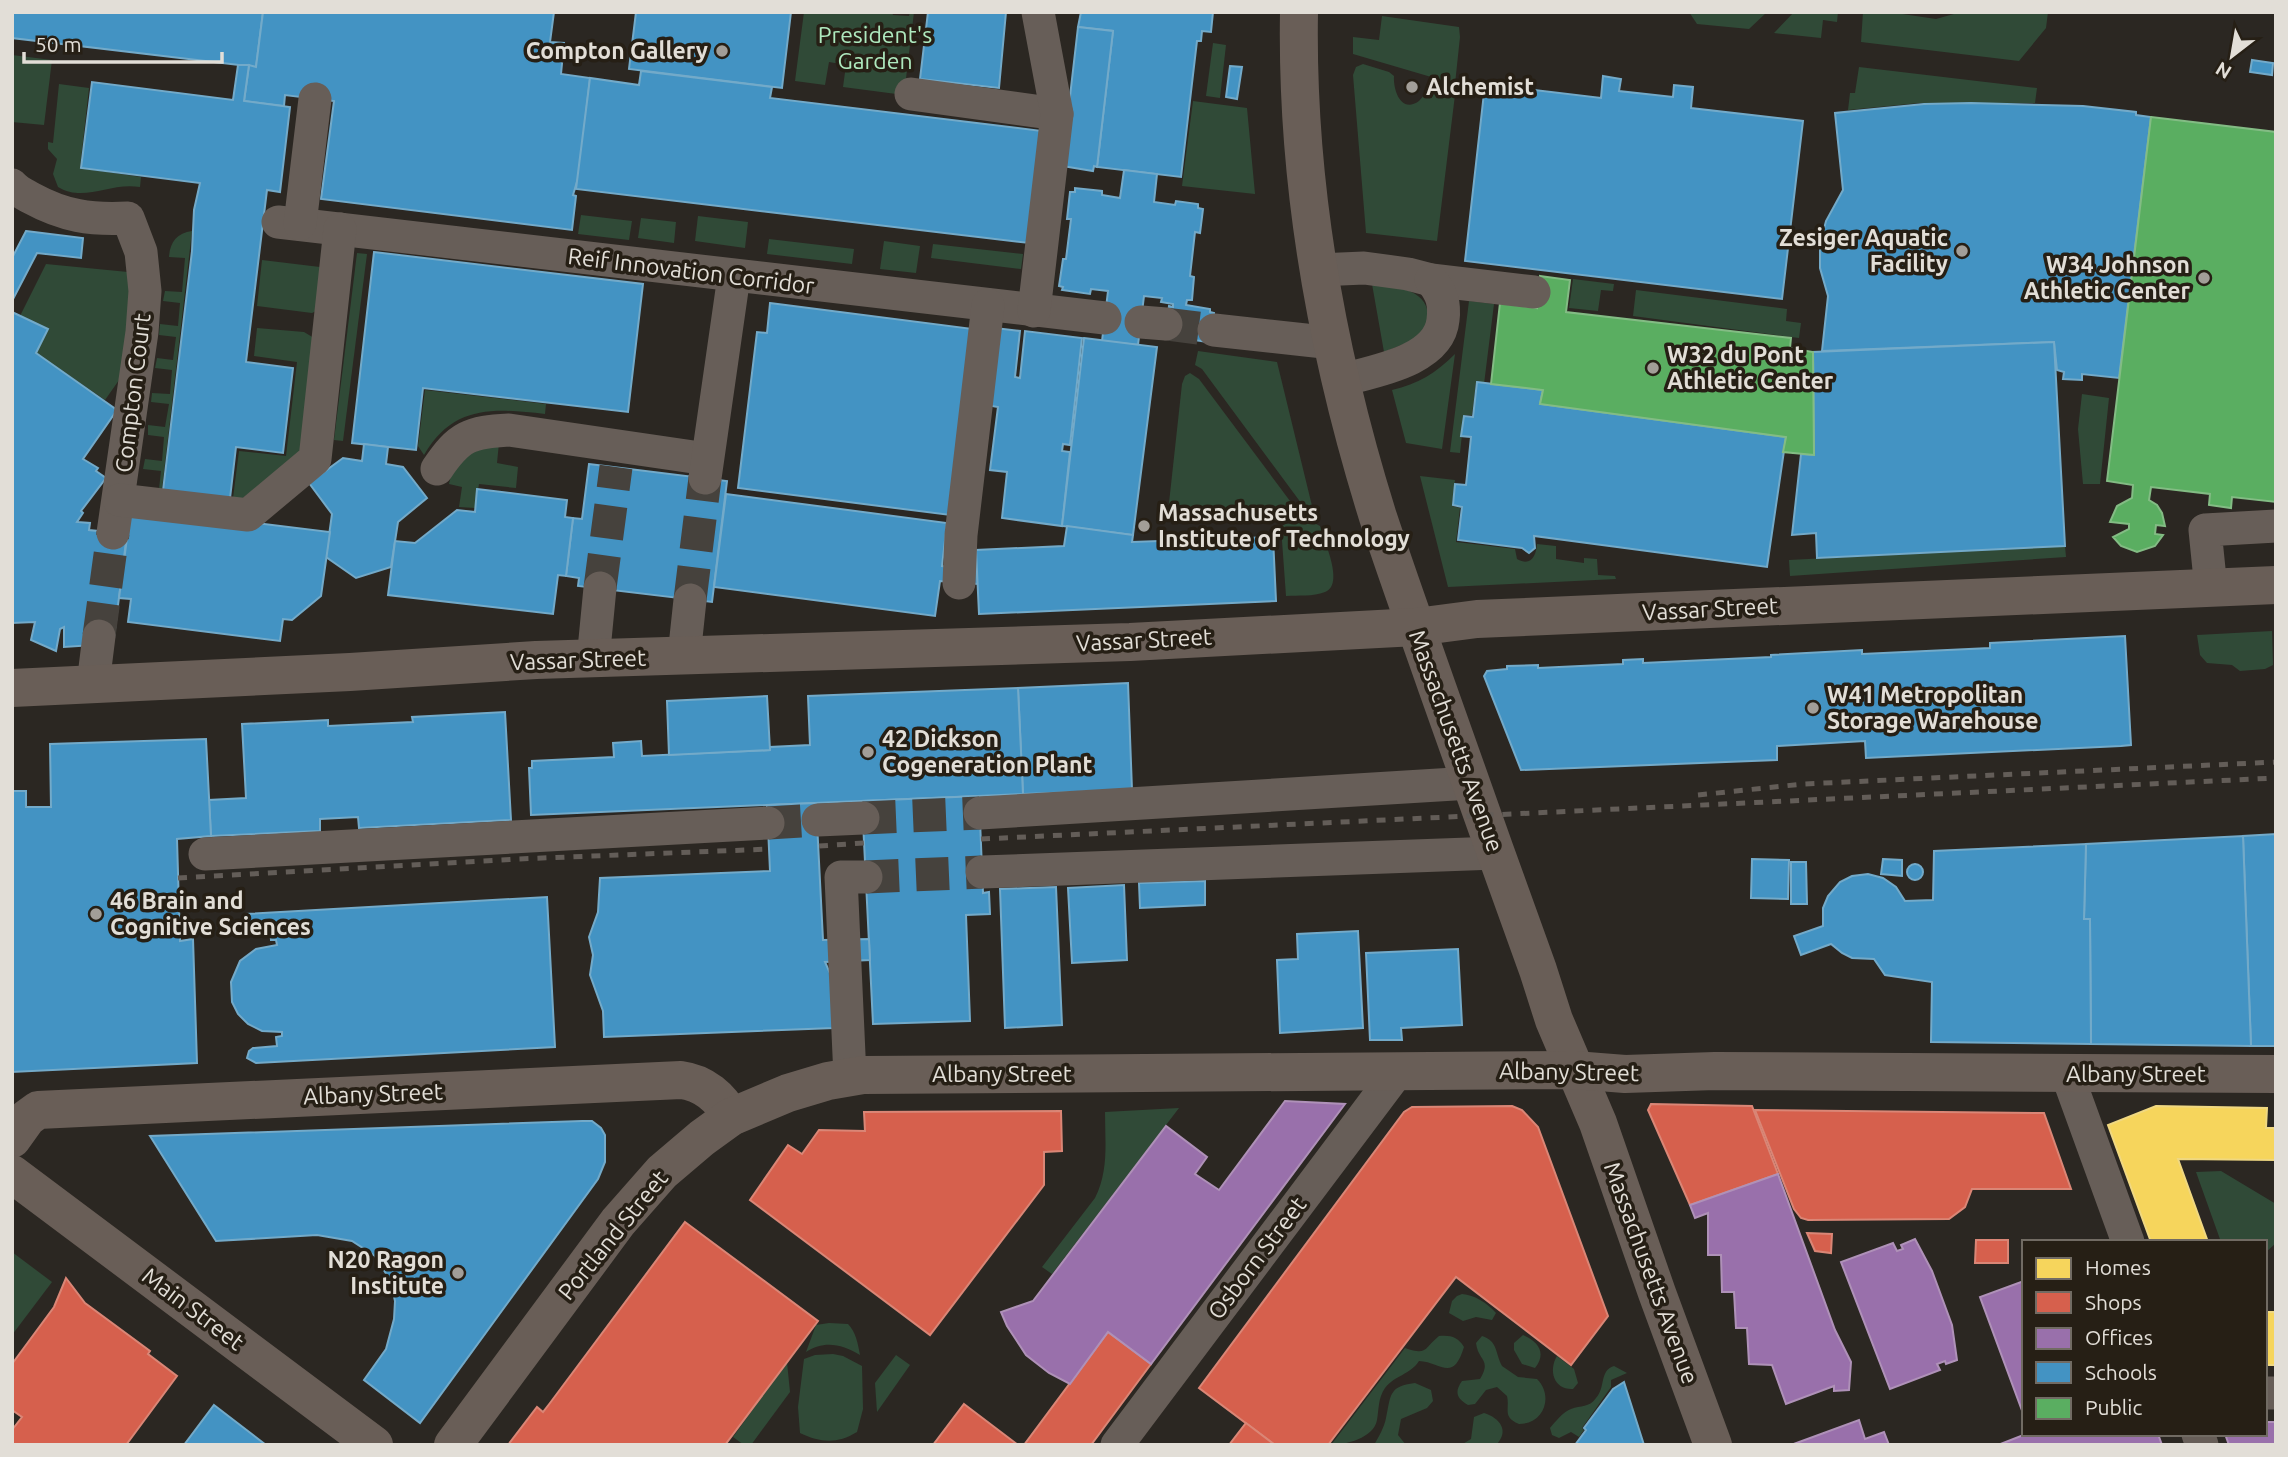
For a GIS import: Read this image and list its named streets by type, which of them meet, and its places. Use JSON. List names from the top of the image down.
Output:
{
  "streets": {
    "main road": [
      "Vassar Street",
      "Massachusetts Avenue",
      "Albany Street",
      "Portland Street",
      "Main Street"
    ],
    "street": ["Reif Innovation Corridor", "Compton Court", "Osborn Street"]
  },
  "crossings": [
    ["Vassar Street", "Massachusetts Avenue"],
    ["Massachusetts Avenue", "Albany Street"],
    ["Albany Street", "Portland Street"],
    ["Albany Street", "Osborn Street"]
  ],
  "parks": ["President's Garden"],
  "places": [
    "Compton Gallery",
    "Alchemist",
    "Zesiger Aquatic Facility",
    "W34 Johnson Athletic Center",
    "W32 du Pont Athletic Center",
    "Massachusetts Institute of Technology",
    "W41 Metropolitan Storage Warehouse",
    "42 Dickson Cogeneration Plant",
    "46 Brain and Cognitive Sciences",
    "N20 Ragon Institute"
  ],
  "legend": [
    "Homes",
    "Shops",
    "Offices",
    "Schools",
    "Public"
  ],
  "scale_bar": "50 m",
  "north": "bottom left"
}
